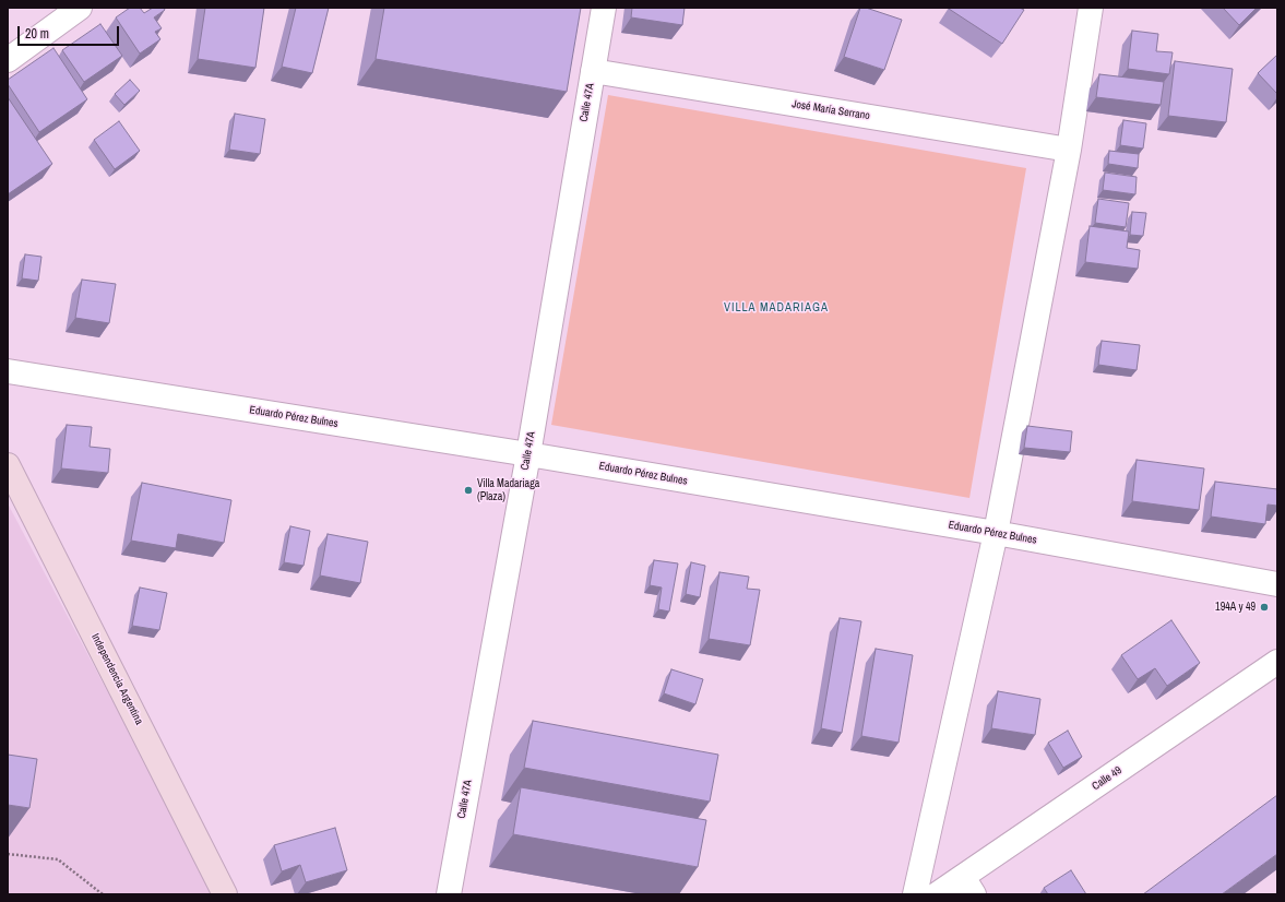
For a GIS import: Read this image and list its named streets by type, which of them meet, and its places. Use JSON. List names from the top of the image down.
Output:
{
  "streets": {
    "main road": ["Independencia Argentina"],
    "street": [
      "Calle 47A",
      "José María Serrano",
      "Eduardo Pérez Bulnes",
      "Calle 49"
    ]
  },
  "crossings": [
    ["Calle 47A", "José María Serrano"],
    ["Calle 47A", "Eduardo Pérez Bulnes"]
  ],
  "districts": ["VILLA MADARIAGA"],
  "places": ["Villa Madariaga (Plaza)", "194A y 49"],
  "scale_bar": "20 m"
}
